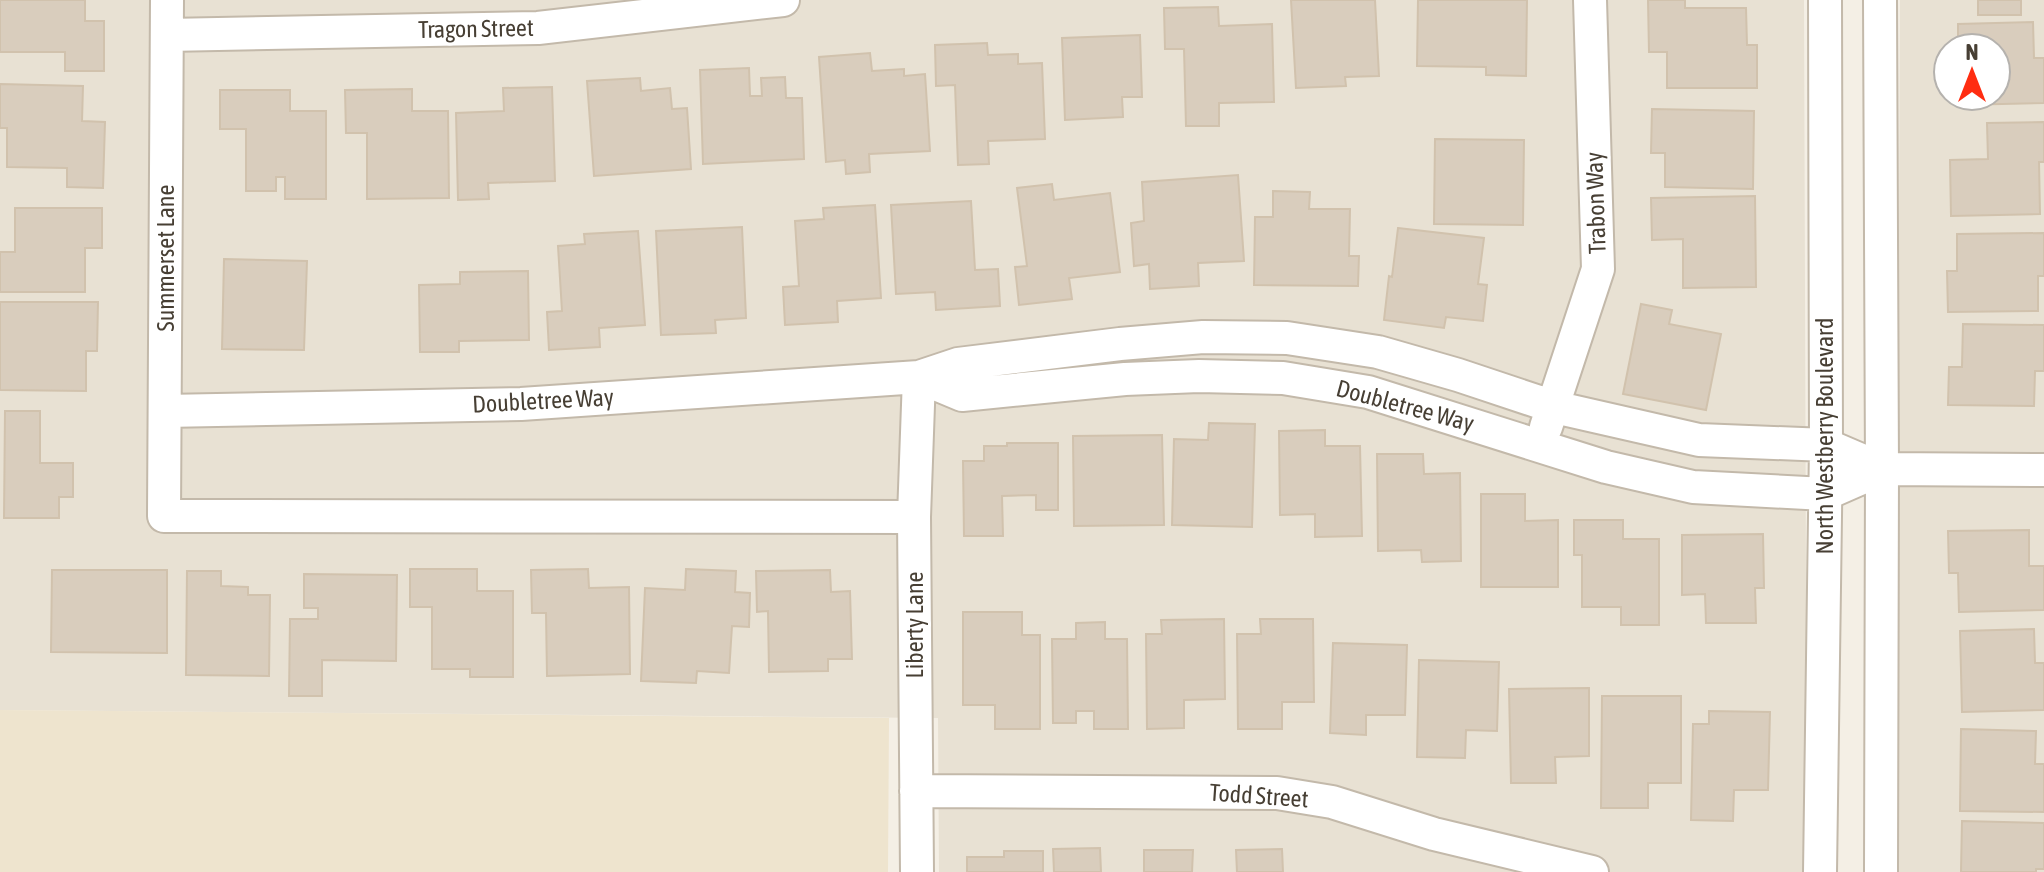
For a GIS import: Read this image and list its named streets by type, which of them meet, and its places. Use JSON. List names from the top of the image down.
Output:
{
  "streets": {
    "street": [
      "Tragon Street",
      "Trabon Way",
      "Summerset Lane",
      "Doubletree Way",
      "North Westberry Boulevard",
      "Liberty Lane",
      "Todd Street"
    ]
  },
  "crossings": [
    ["Tragon Street", "Summerset Lane"],
    ["Trabon Way", "Doubletree Way"],
    ["Summerset Lane", "Doubletree Way"],
    ["Summerset Lane", "Liberty Lane"],
    ["Doubletree Way", "North Westberry Boulevard"],
    ["Doubletree Way", "Liberty Lane"],
    ["Liberty Lane", "Todd Street"]
  ],
  "north": "top"
}
